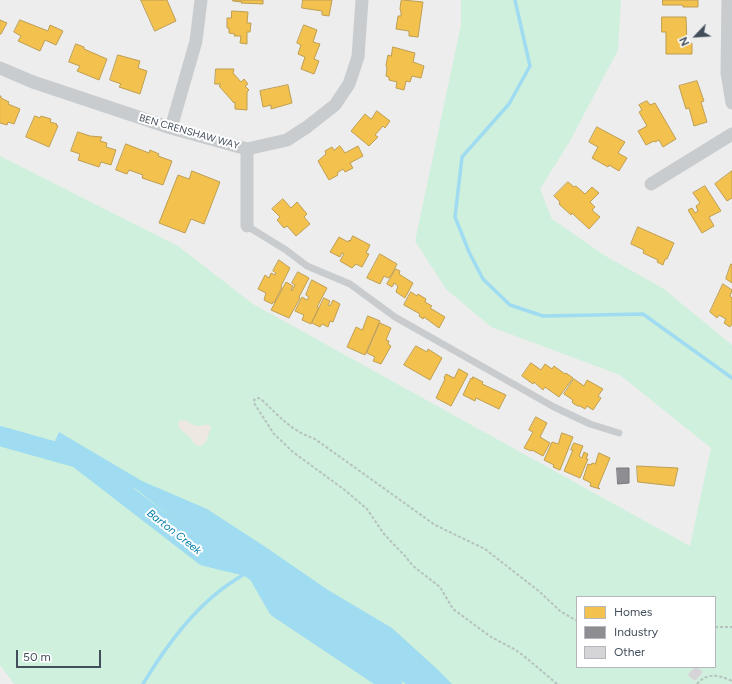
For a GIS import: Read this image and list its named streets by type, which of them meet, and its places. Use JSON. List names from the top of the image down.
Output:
{
  "streets": {
    "street": ["BEN CRENSHAW WAY"]
  },
  "water": ["Barton Creek"],
  "legend": ["Homes", "Industry", "Other"],
  "scale_bar": "50 m",
  "north": "bottom left"
}
